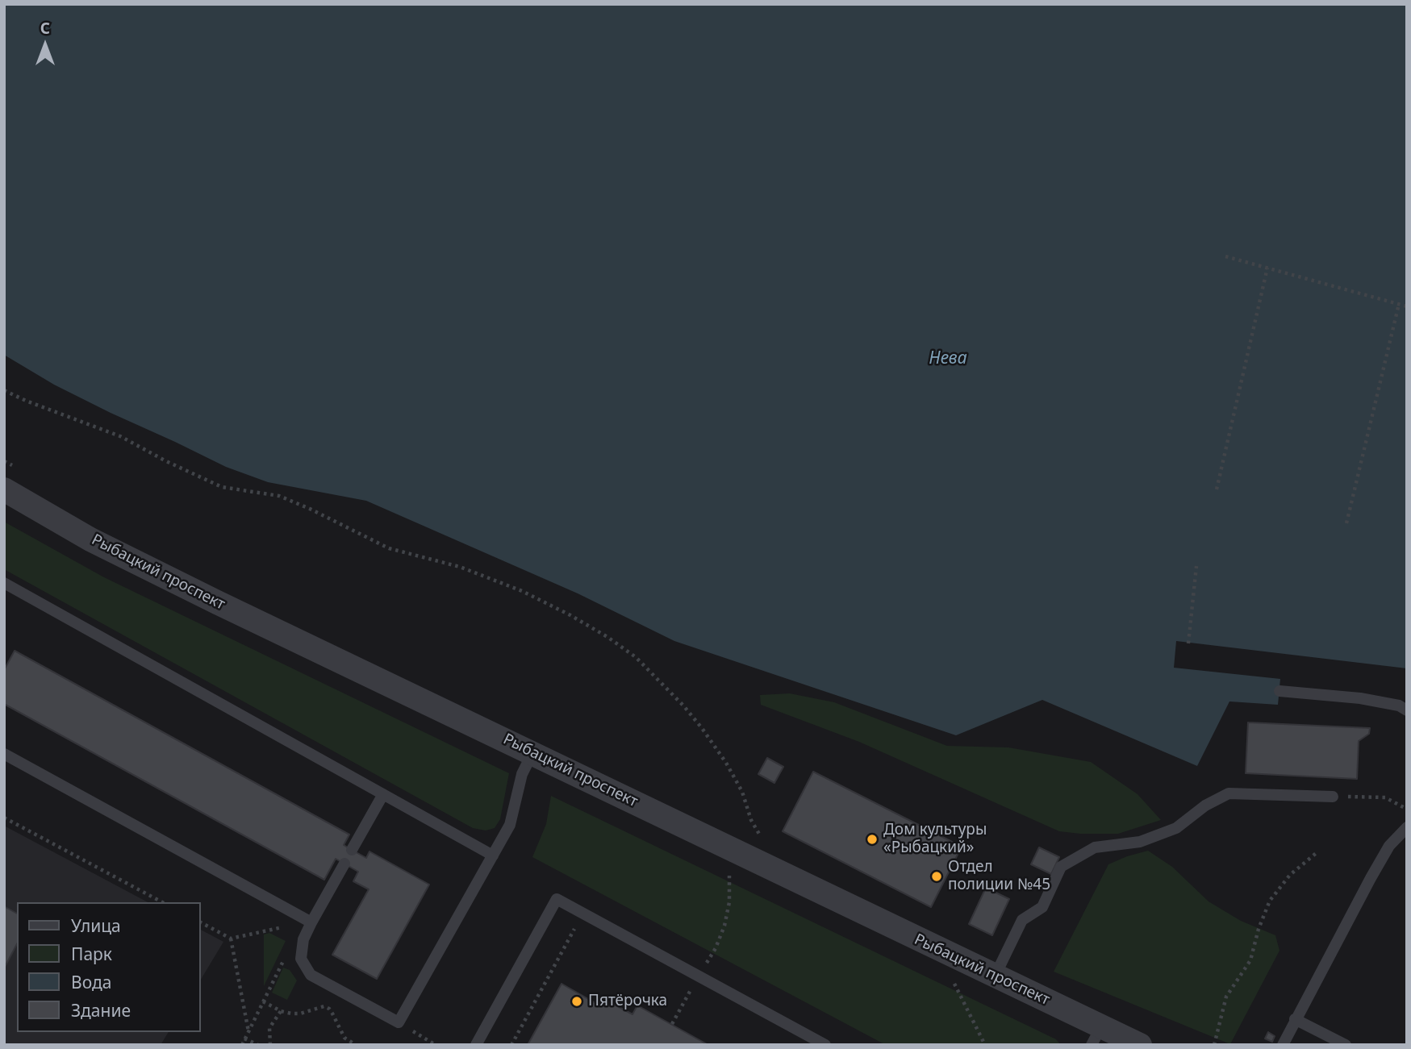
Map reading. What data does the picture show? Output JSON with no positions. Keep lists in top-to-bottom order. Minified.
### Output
{"streets":{"street":["Рыбацкий проспект"]},"water":["Нева"],"places":["Дом культуры «Рыбацкий»","Отдел полиции №45","Пятёрочка"],"legend":["Улица","Парк","Вода","Здание"],"north":"top"}
